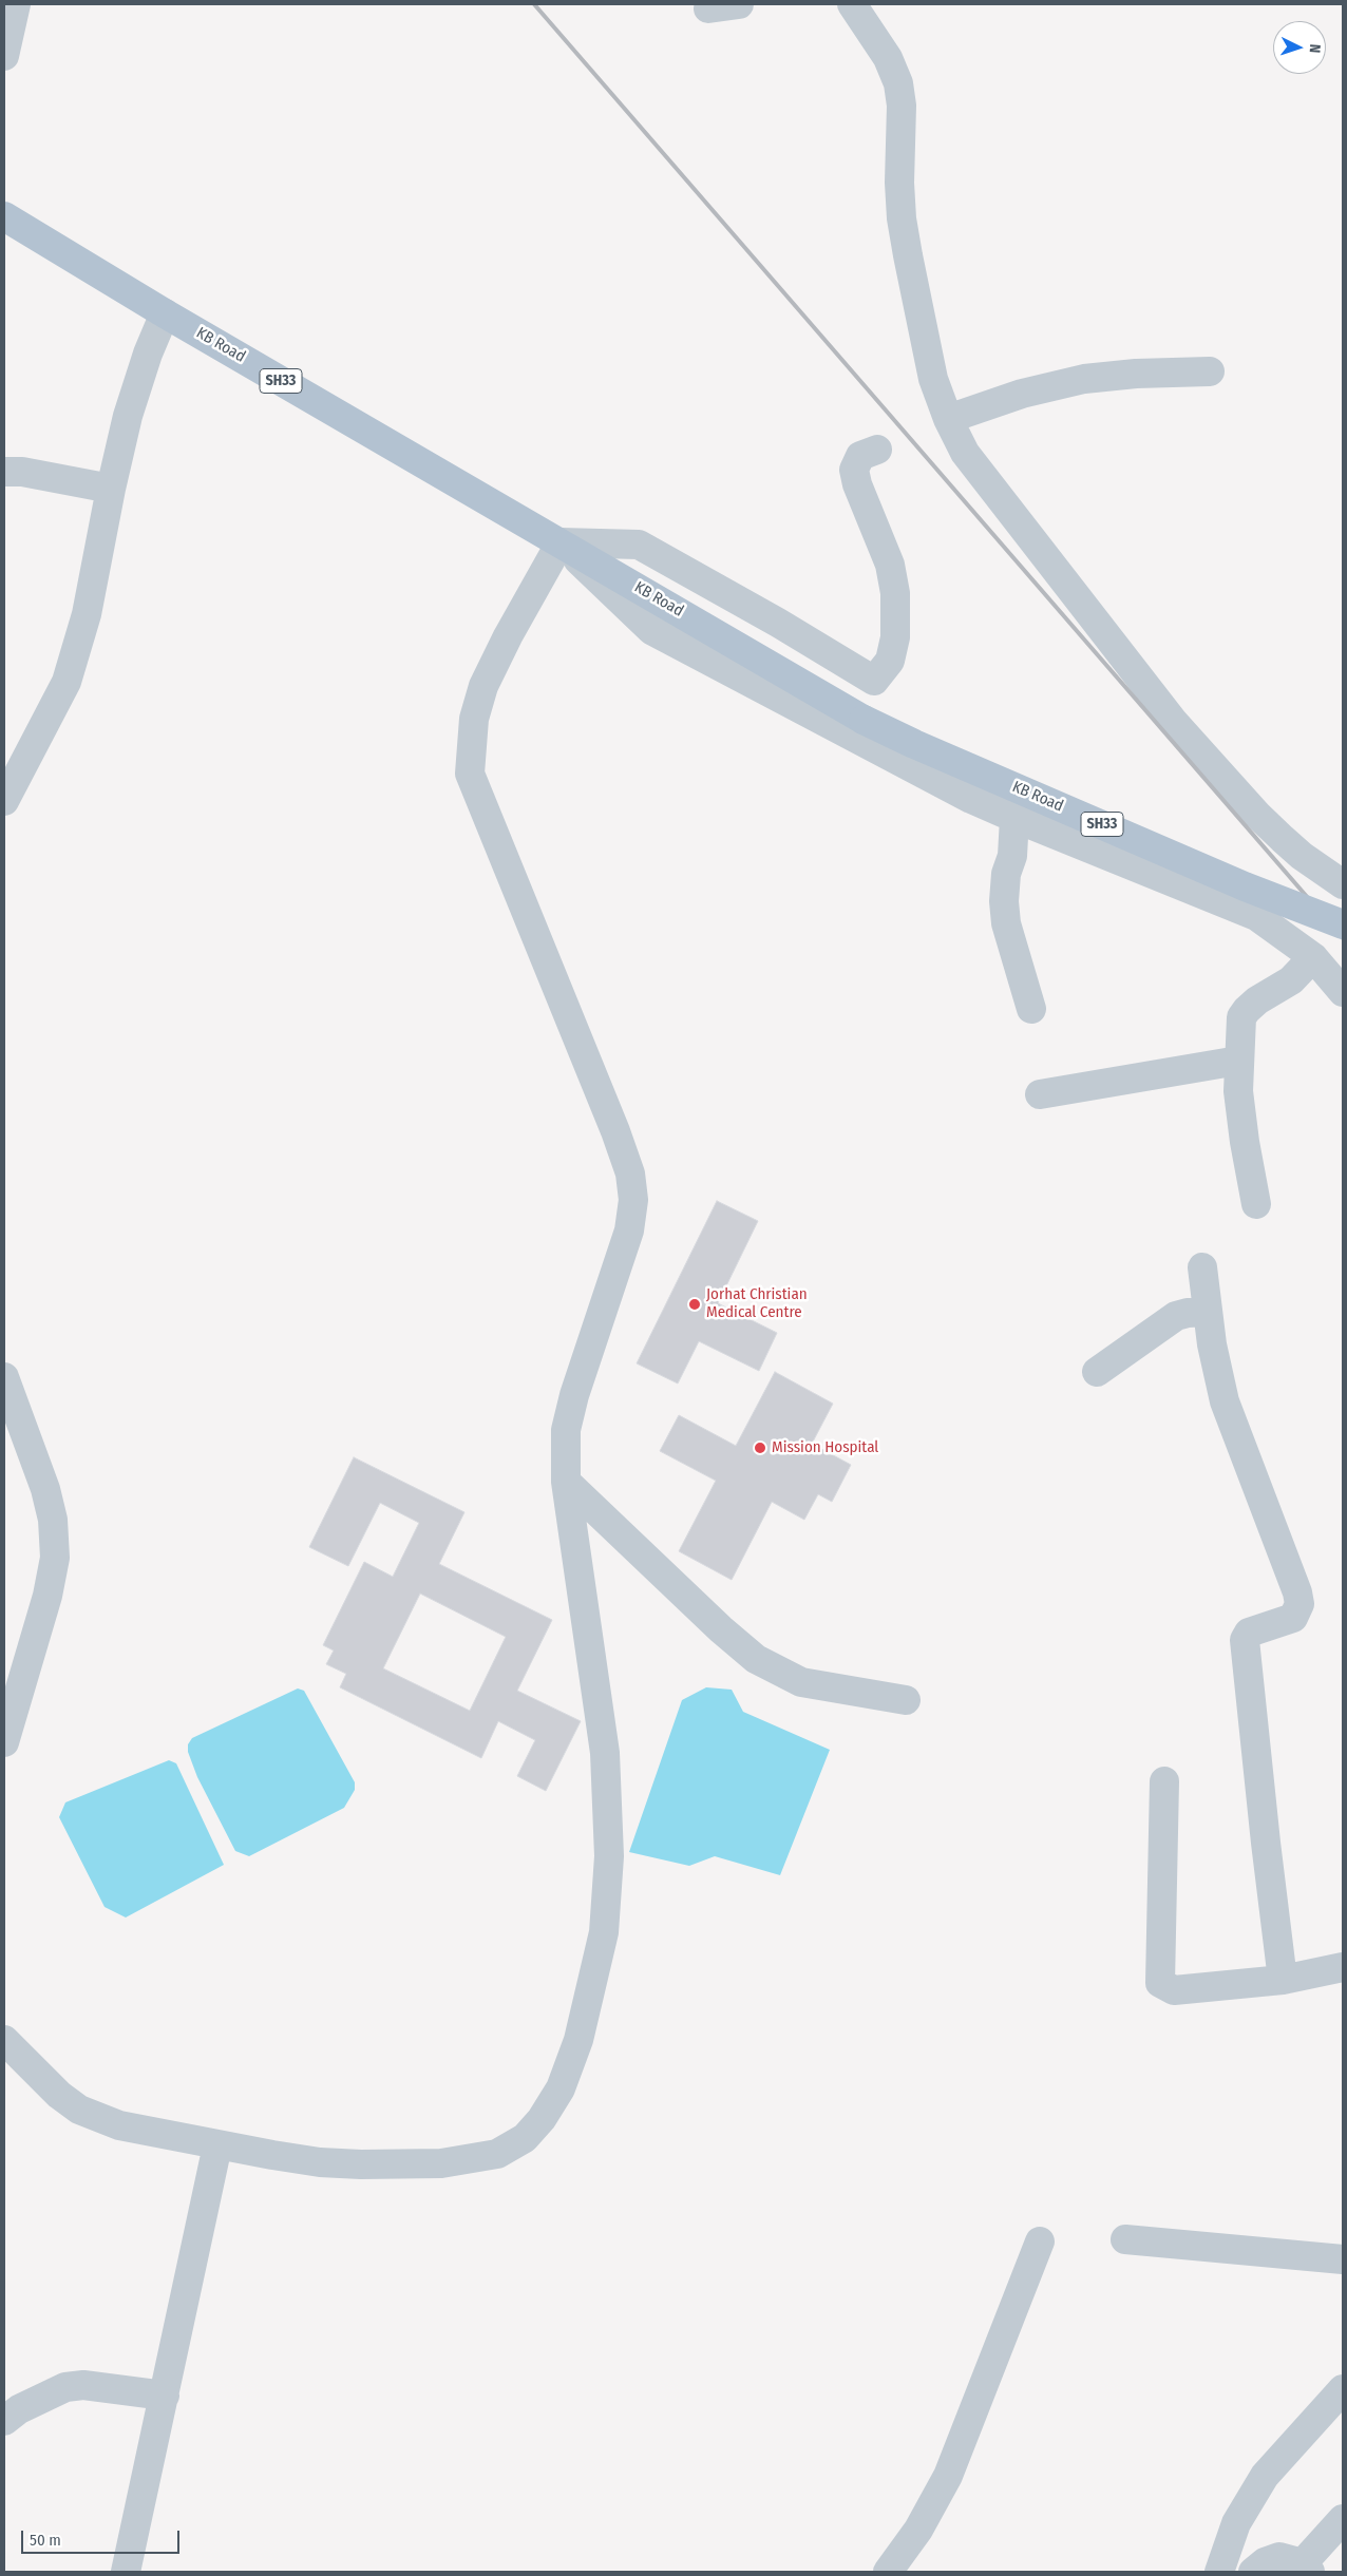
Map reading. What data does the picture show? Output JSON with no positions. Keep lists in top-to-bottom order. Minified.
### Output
{"streets":{"main road":["KB Road","SH33"]},"places":["Jorhat Christian Medical Centre","Mission Hospital"],"scale_bar":"50 m","north":"right"}
